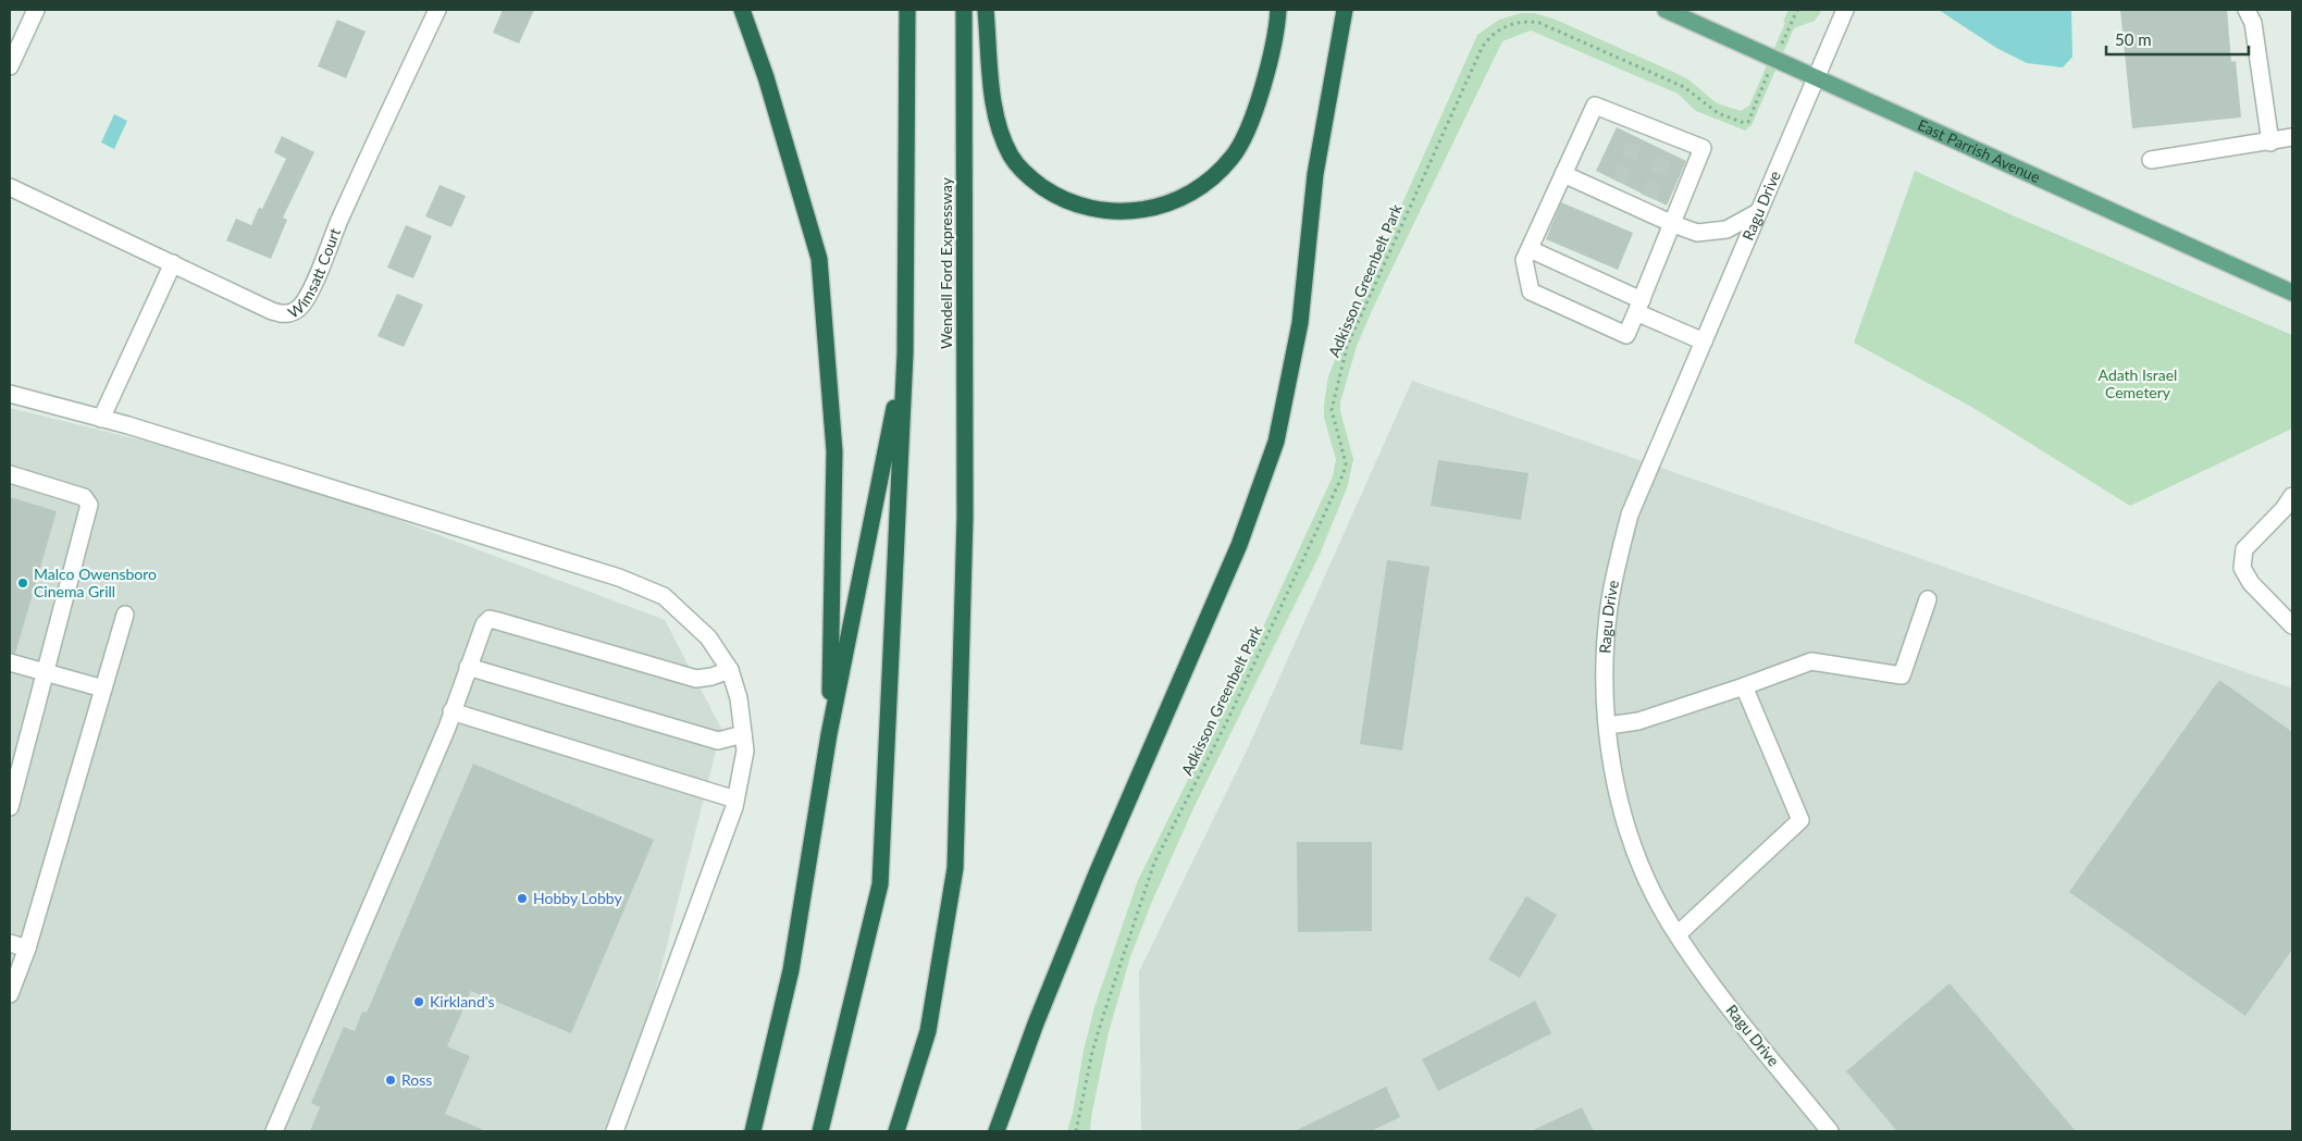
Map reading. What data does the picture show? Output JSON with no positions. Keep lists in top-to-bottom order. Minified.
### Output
{"streets":{"highway":["Wendell Ford Expressway"],"main road":["East Parrish Avenue"],"street":["Ragu Drive","Wimsatt Court"],"path":["Adkisson Greenbelt Park"]},"crossings":[["East Parrish Avenue","Ragu Drive"],["East Parrish Avenue","Adkisson Greenbelt Park"]],"parks":["Adath Israel Cemetery"],"places":["Malco Owensboro Cinema Grill","Hobby Lobby","Kirkland's","Ross"],"scale_bar":"50 m"}
